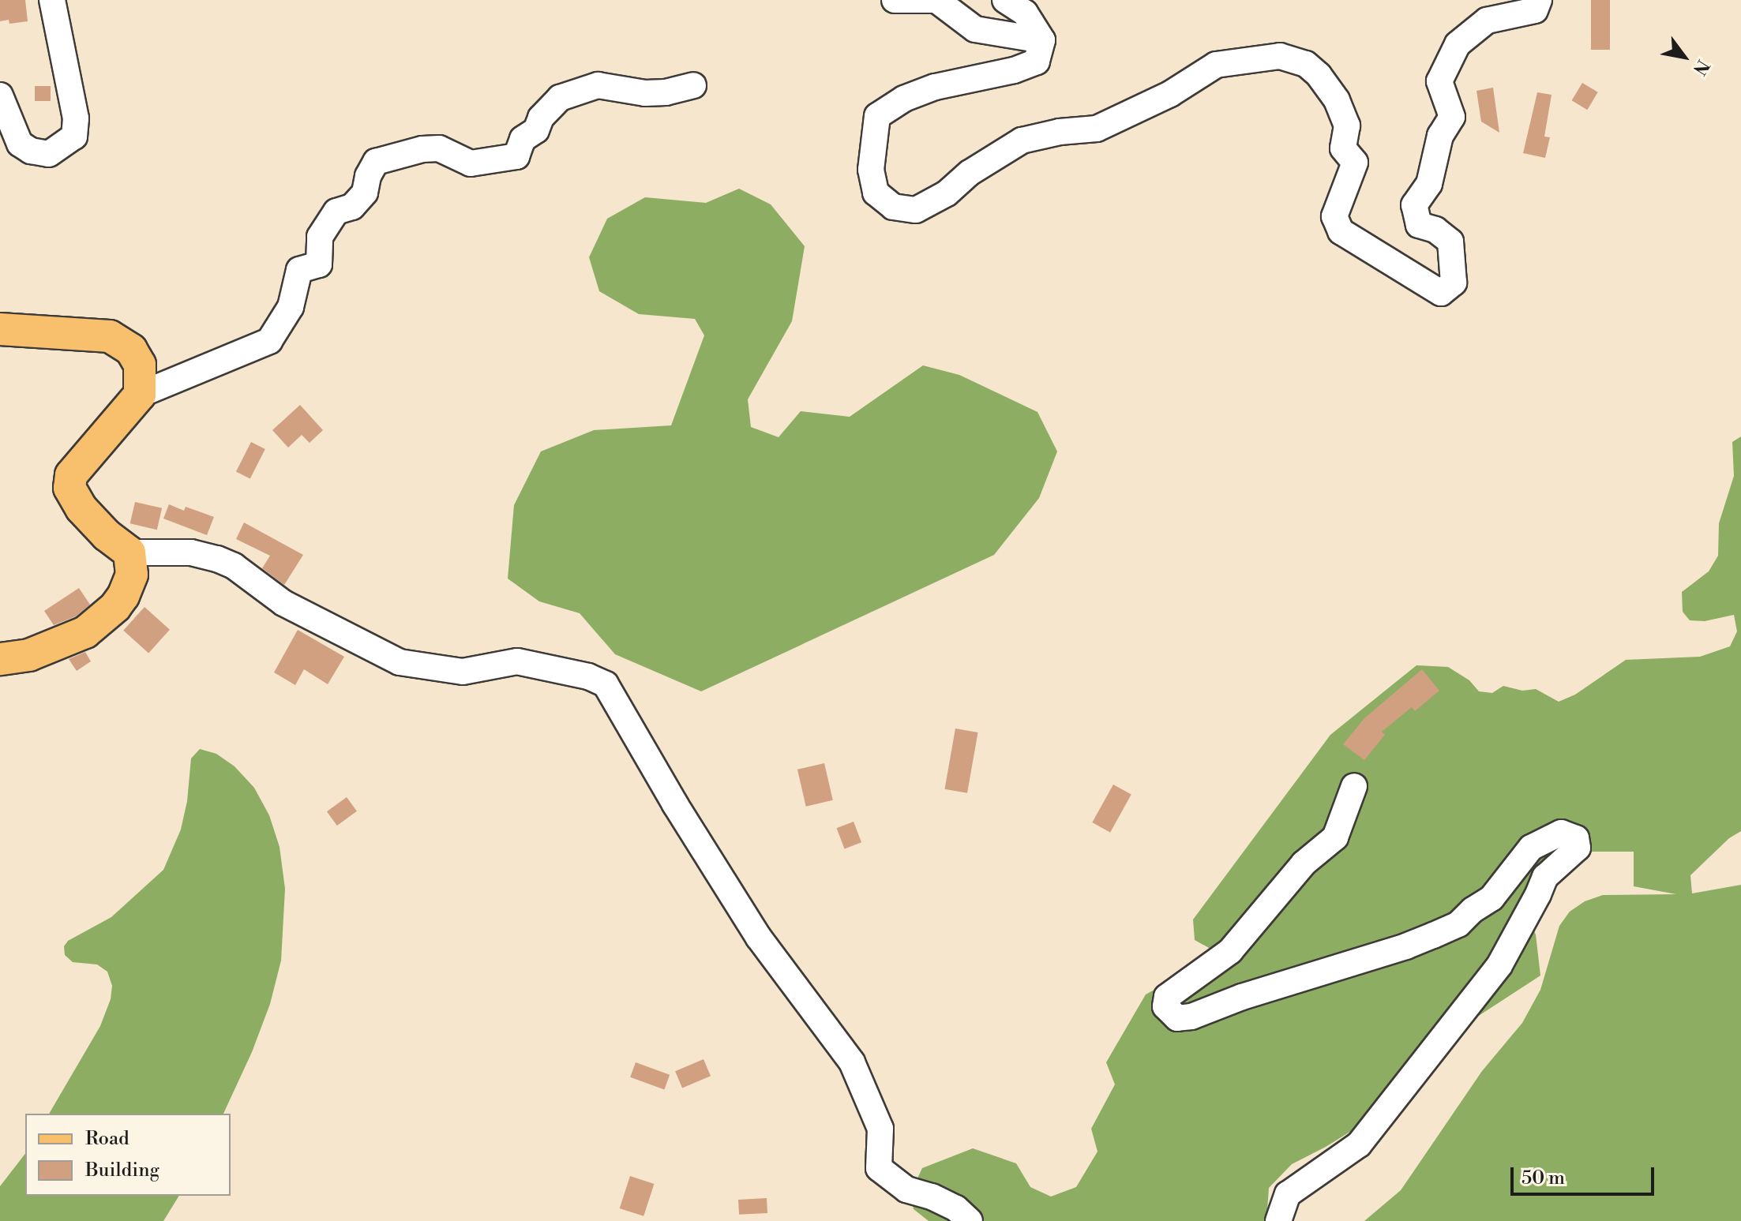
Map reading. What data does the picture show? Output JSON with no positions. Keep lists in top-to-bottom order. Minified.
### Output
{"legend":["Road","Building"],"scale_bar":"50 m","north":"bottom right"}
